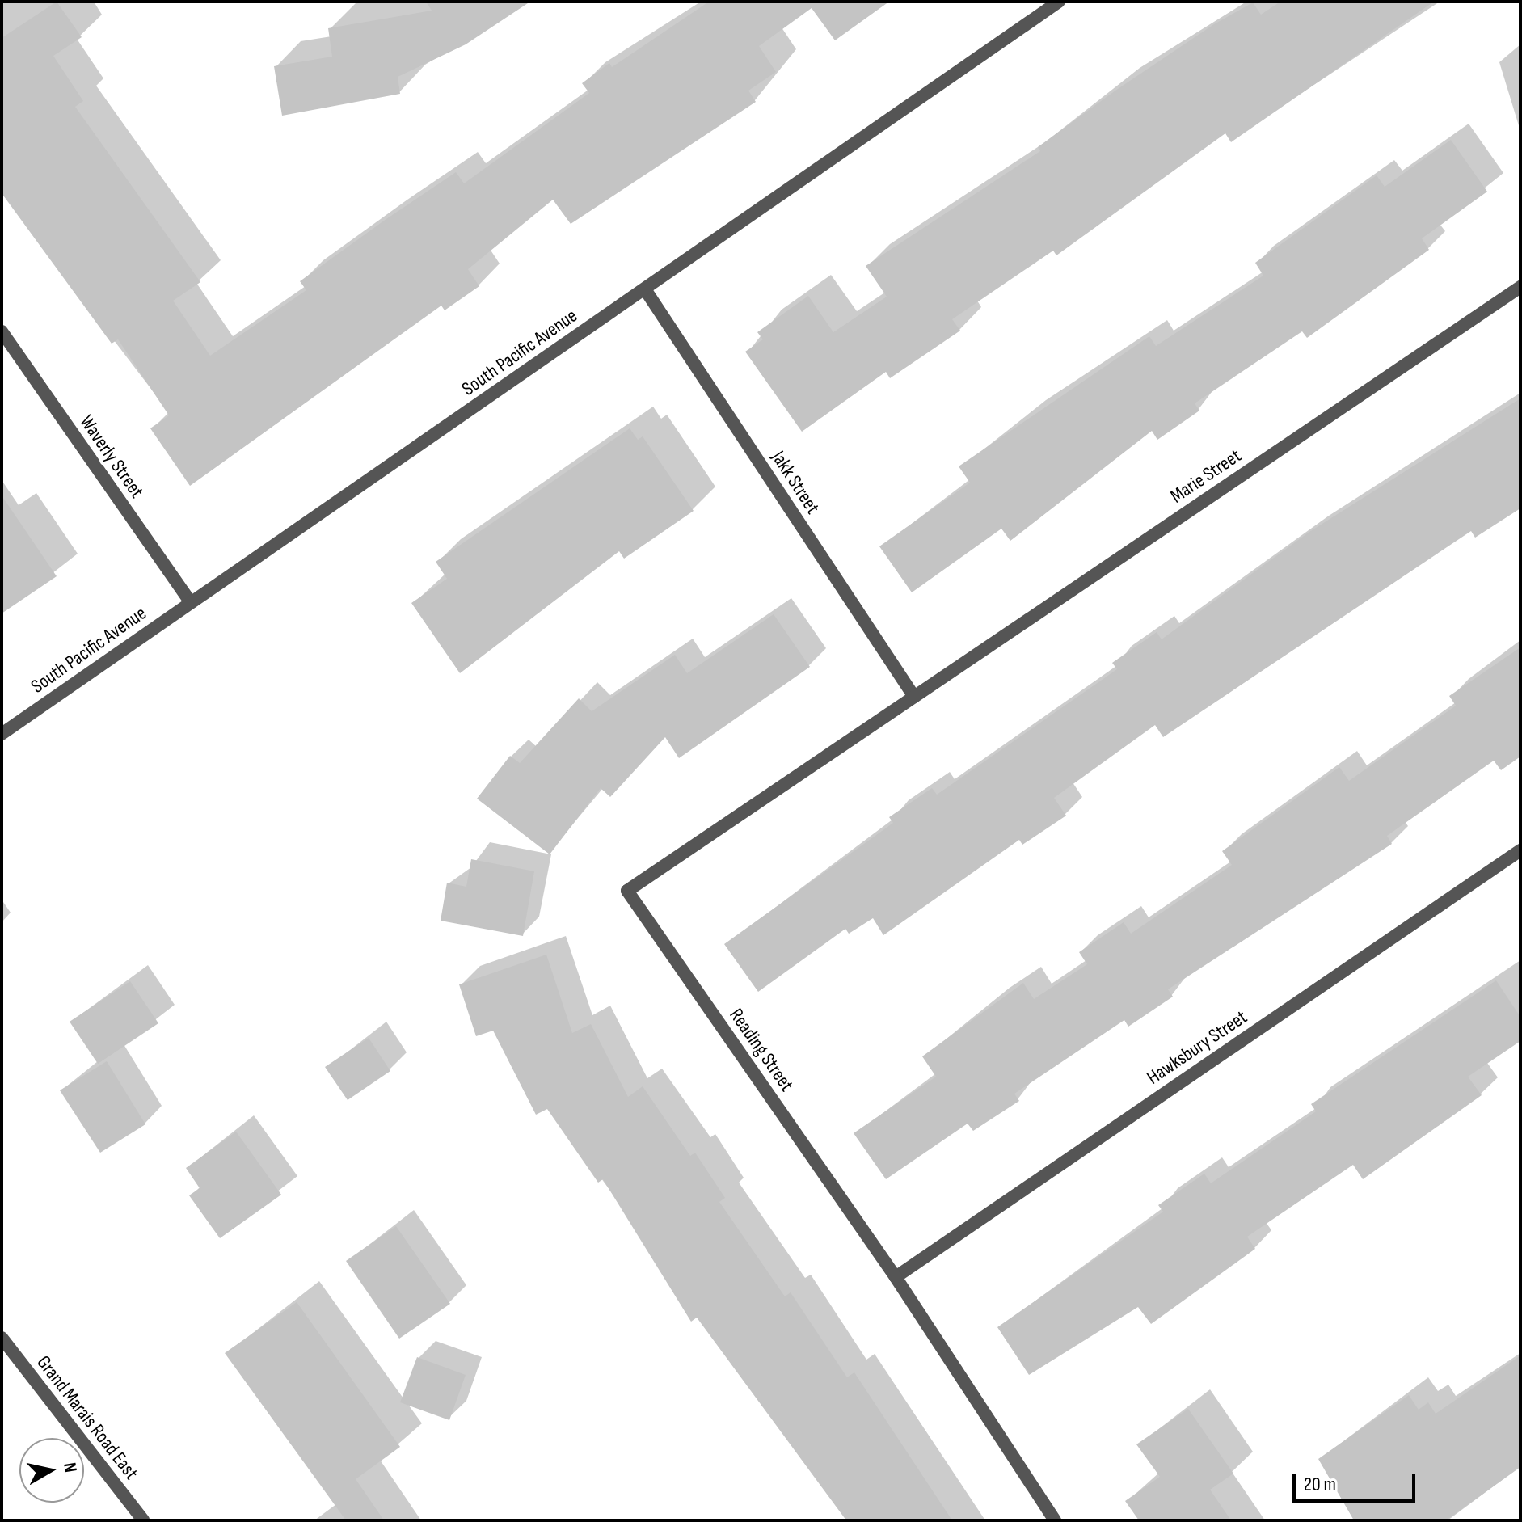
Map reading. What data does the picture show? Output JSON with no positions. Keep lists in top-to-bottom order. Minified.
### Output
{"streets":{"street":["South Pacific Avenue","Waverly Street","Marie Street","Jakk Street","Hawksbury Street","Reading Street","Grand Marais Road East"]},"crossings":[["South Pacific Avenue","Waverly Street"],["South Pacific Avenue","Jakk Street"],["Marie Street","Jakk Street"],["Marie Street","Reading Street"],["Jakk Street","Reading Street"],["Hawksbury Street","Reading Street"]],"scale_bar":"20 m","north":"right"}
